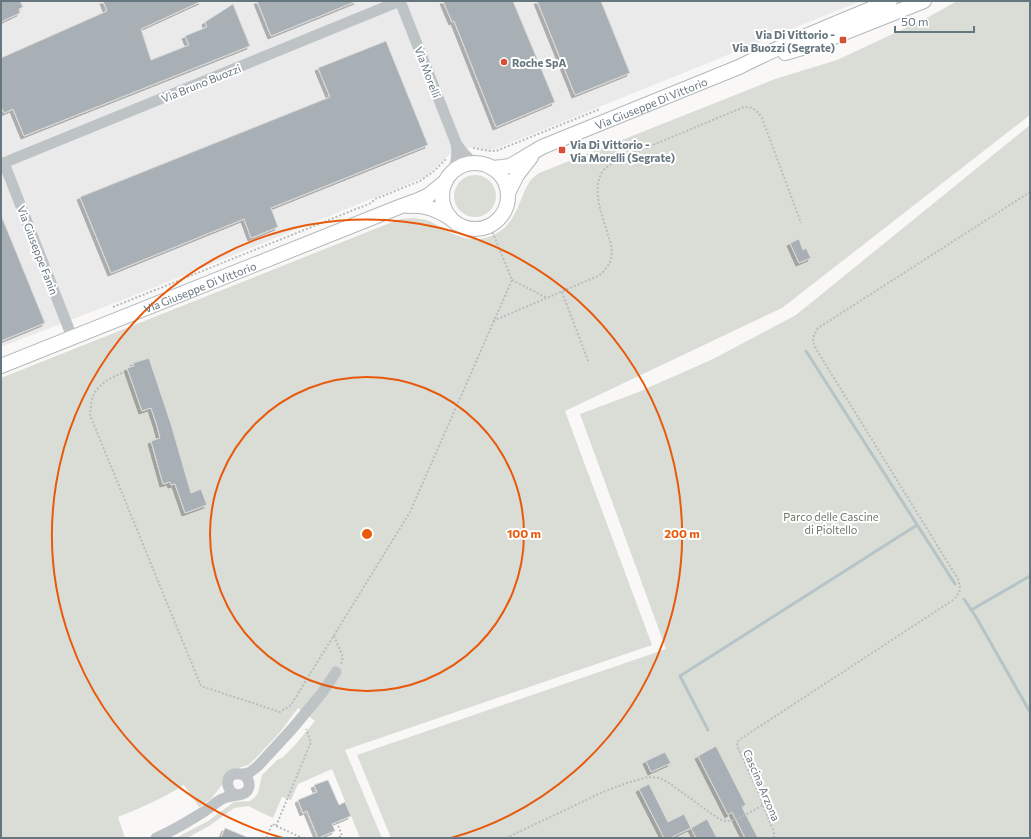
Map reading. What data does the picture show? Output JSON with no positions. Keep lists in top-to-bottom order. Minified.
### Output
{"streets":{"main road":["Via Giuseppe Di Vittorio"],"street":["Via Morelli","Via Bruno Buozzi","Via Giuseppe Fanin"],"path":["Cascina Arzona"]},"crossings":[["Via Morelli","Via Bruno Buozzi"],["Via Morelli","Via Giuseppe Di Vittorio"],["Via Bruno Buozzi","Via Giuseppe Fanin"],["Via Giuseppe Di Vittorio","Via Giuseppe Fanin"]],"parks":["Parco delle Cascine di Pioltello"],"places":{"transit":["Via Di Vittorio - Via Buozzi (Segrate)","Via Di Vittorio - Via Morelli (Segrate)"],"other":["Roche SpA"]},"scale_bar":"50 m","rings":["100 m","200 m"]}
